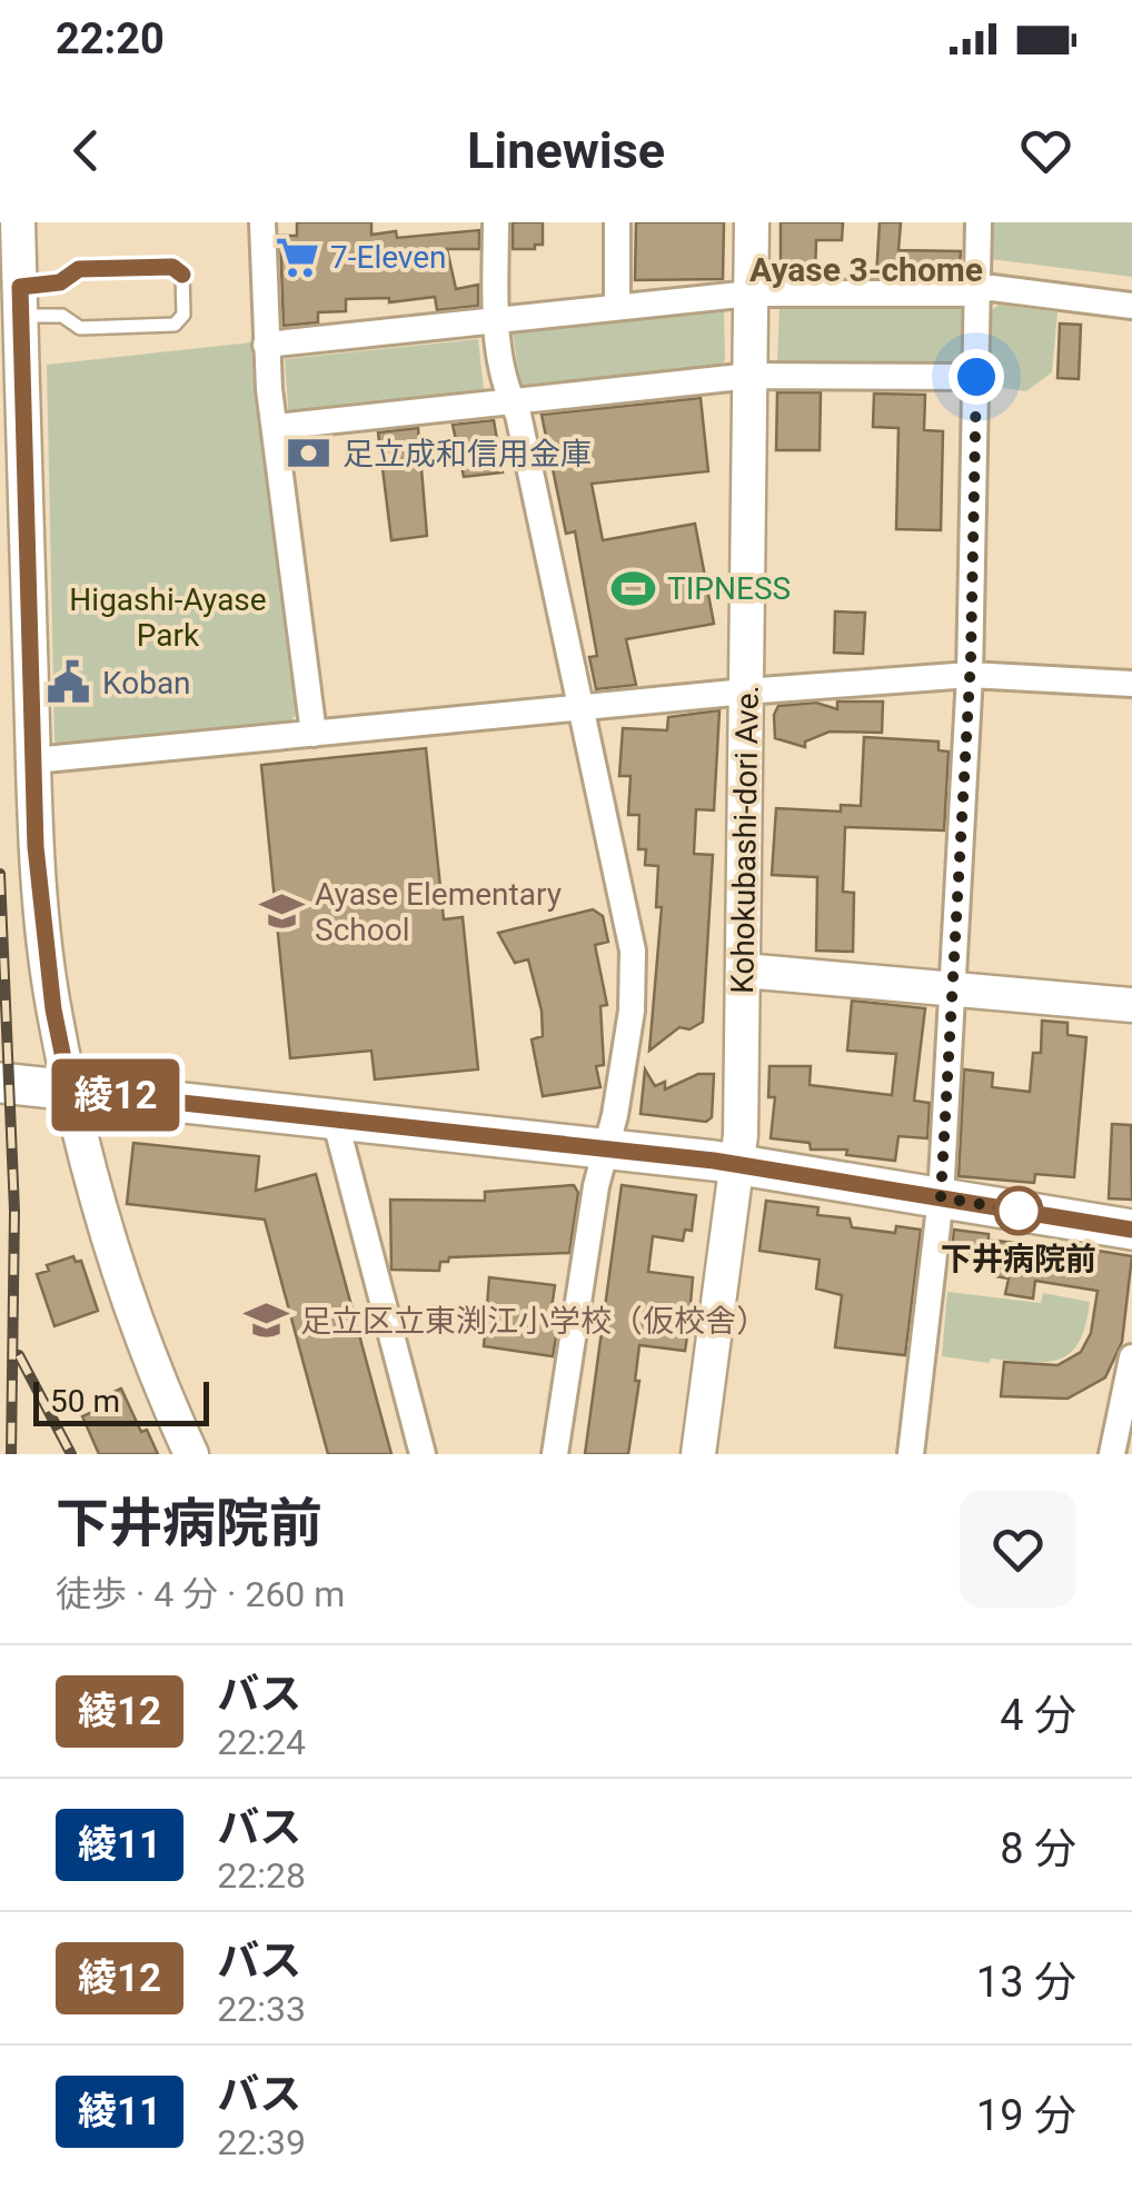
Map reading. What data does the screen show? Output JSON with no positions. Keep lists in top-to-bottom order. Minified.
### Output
{"streets":{"street":["Kohokubashi-dori Ave."]},"districts":["Ayase 3-chome"],"parks":["Higashi-Ayase Park"],"places":{"supermarket":["7-Eleven"],"bank":["足立成和信用金庫"],"sports":["TIPNESS"],"public building":["Koban"],"school or university":["Ayase Elementary School","足立区立東渕江小学校（仮校舎）"],"other":["下井病院前"]},"lines":["bus line 綾12"],"scale_bar":"50 m","page":{"status":"22:20","header":"Linewise","on_map":"綾12","scale":"50 m","heading":["下井病院前","徒歩 · 4 分 · 260 m"],"list":[{"mark":"綾12","name":"バス","note":"22:24","value":"4 分"},{"mark":"綾11","name":"バス","note":"22:28","value":"8 分"},{"mark":"綾12","name":"バス","note":"22:33","value":"13 分"},{"mark":"綾11","name":"バス","note":"22:39","value":"19 分"}]}}
